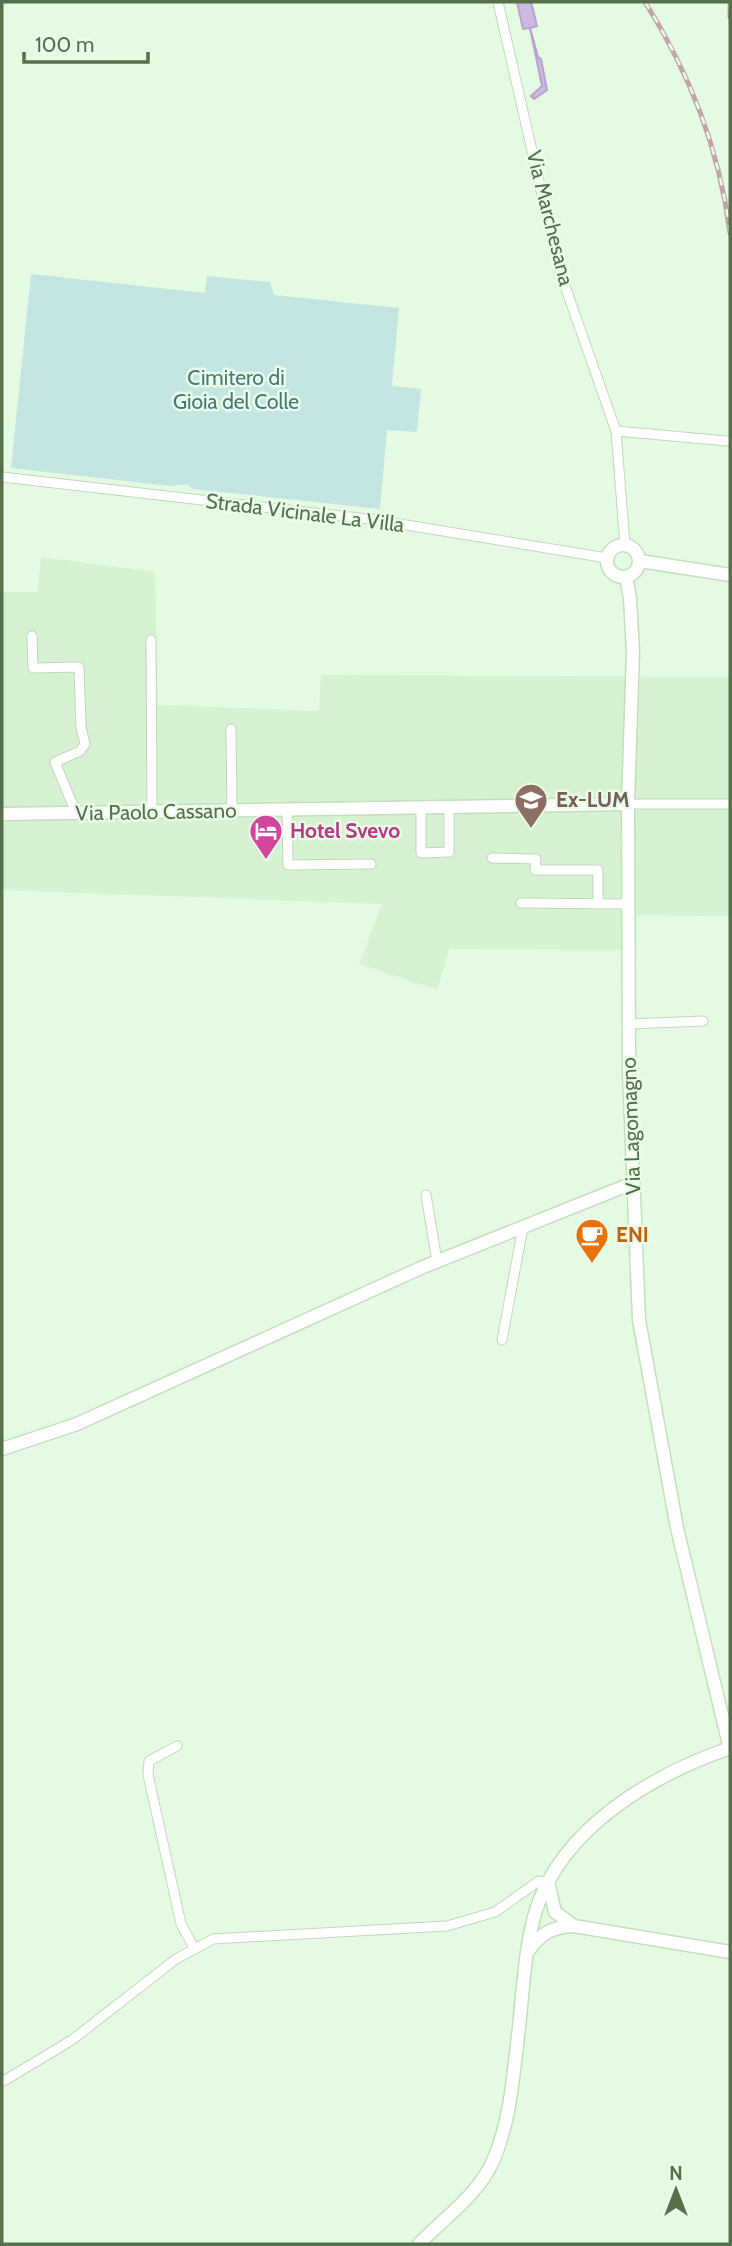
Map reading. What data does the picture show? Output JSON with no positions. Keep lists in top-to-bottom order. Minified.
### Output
{"streets":{"main road":["Via Paolo Cassano","Via Lagomagno"],"street":["Via Marchesana","Strada Vicinale La Villa"]},"crossings":[["Strada Vicinale La Villa","Via Lagomagno"],["Via Paolo Cassano","Via Lagomagno"]],"parks":["Cimitero di Gioia del Colle"],"places":{"school or university":["Ex-LUM"],"hotel":["Hotel Svevo"],"cafe":["ENI"]},"scale_bar":"100 m","north":"top"}
